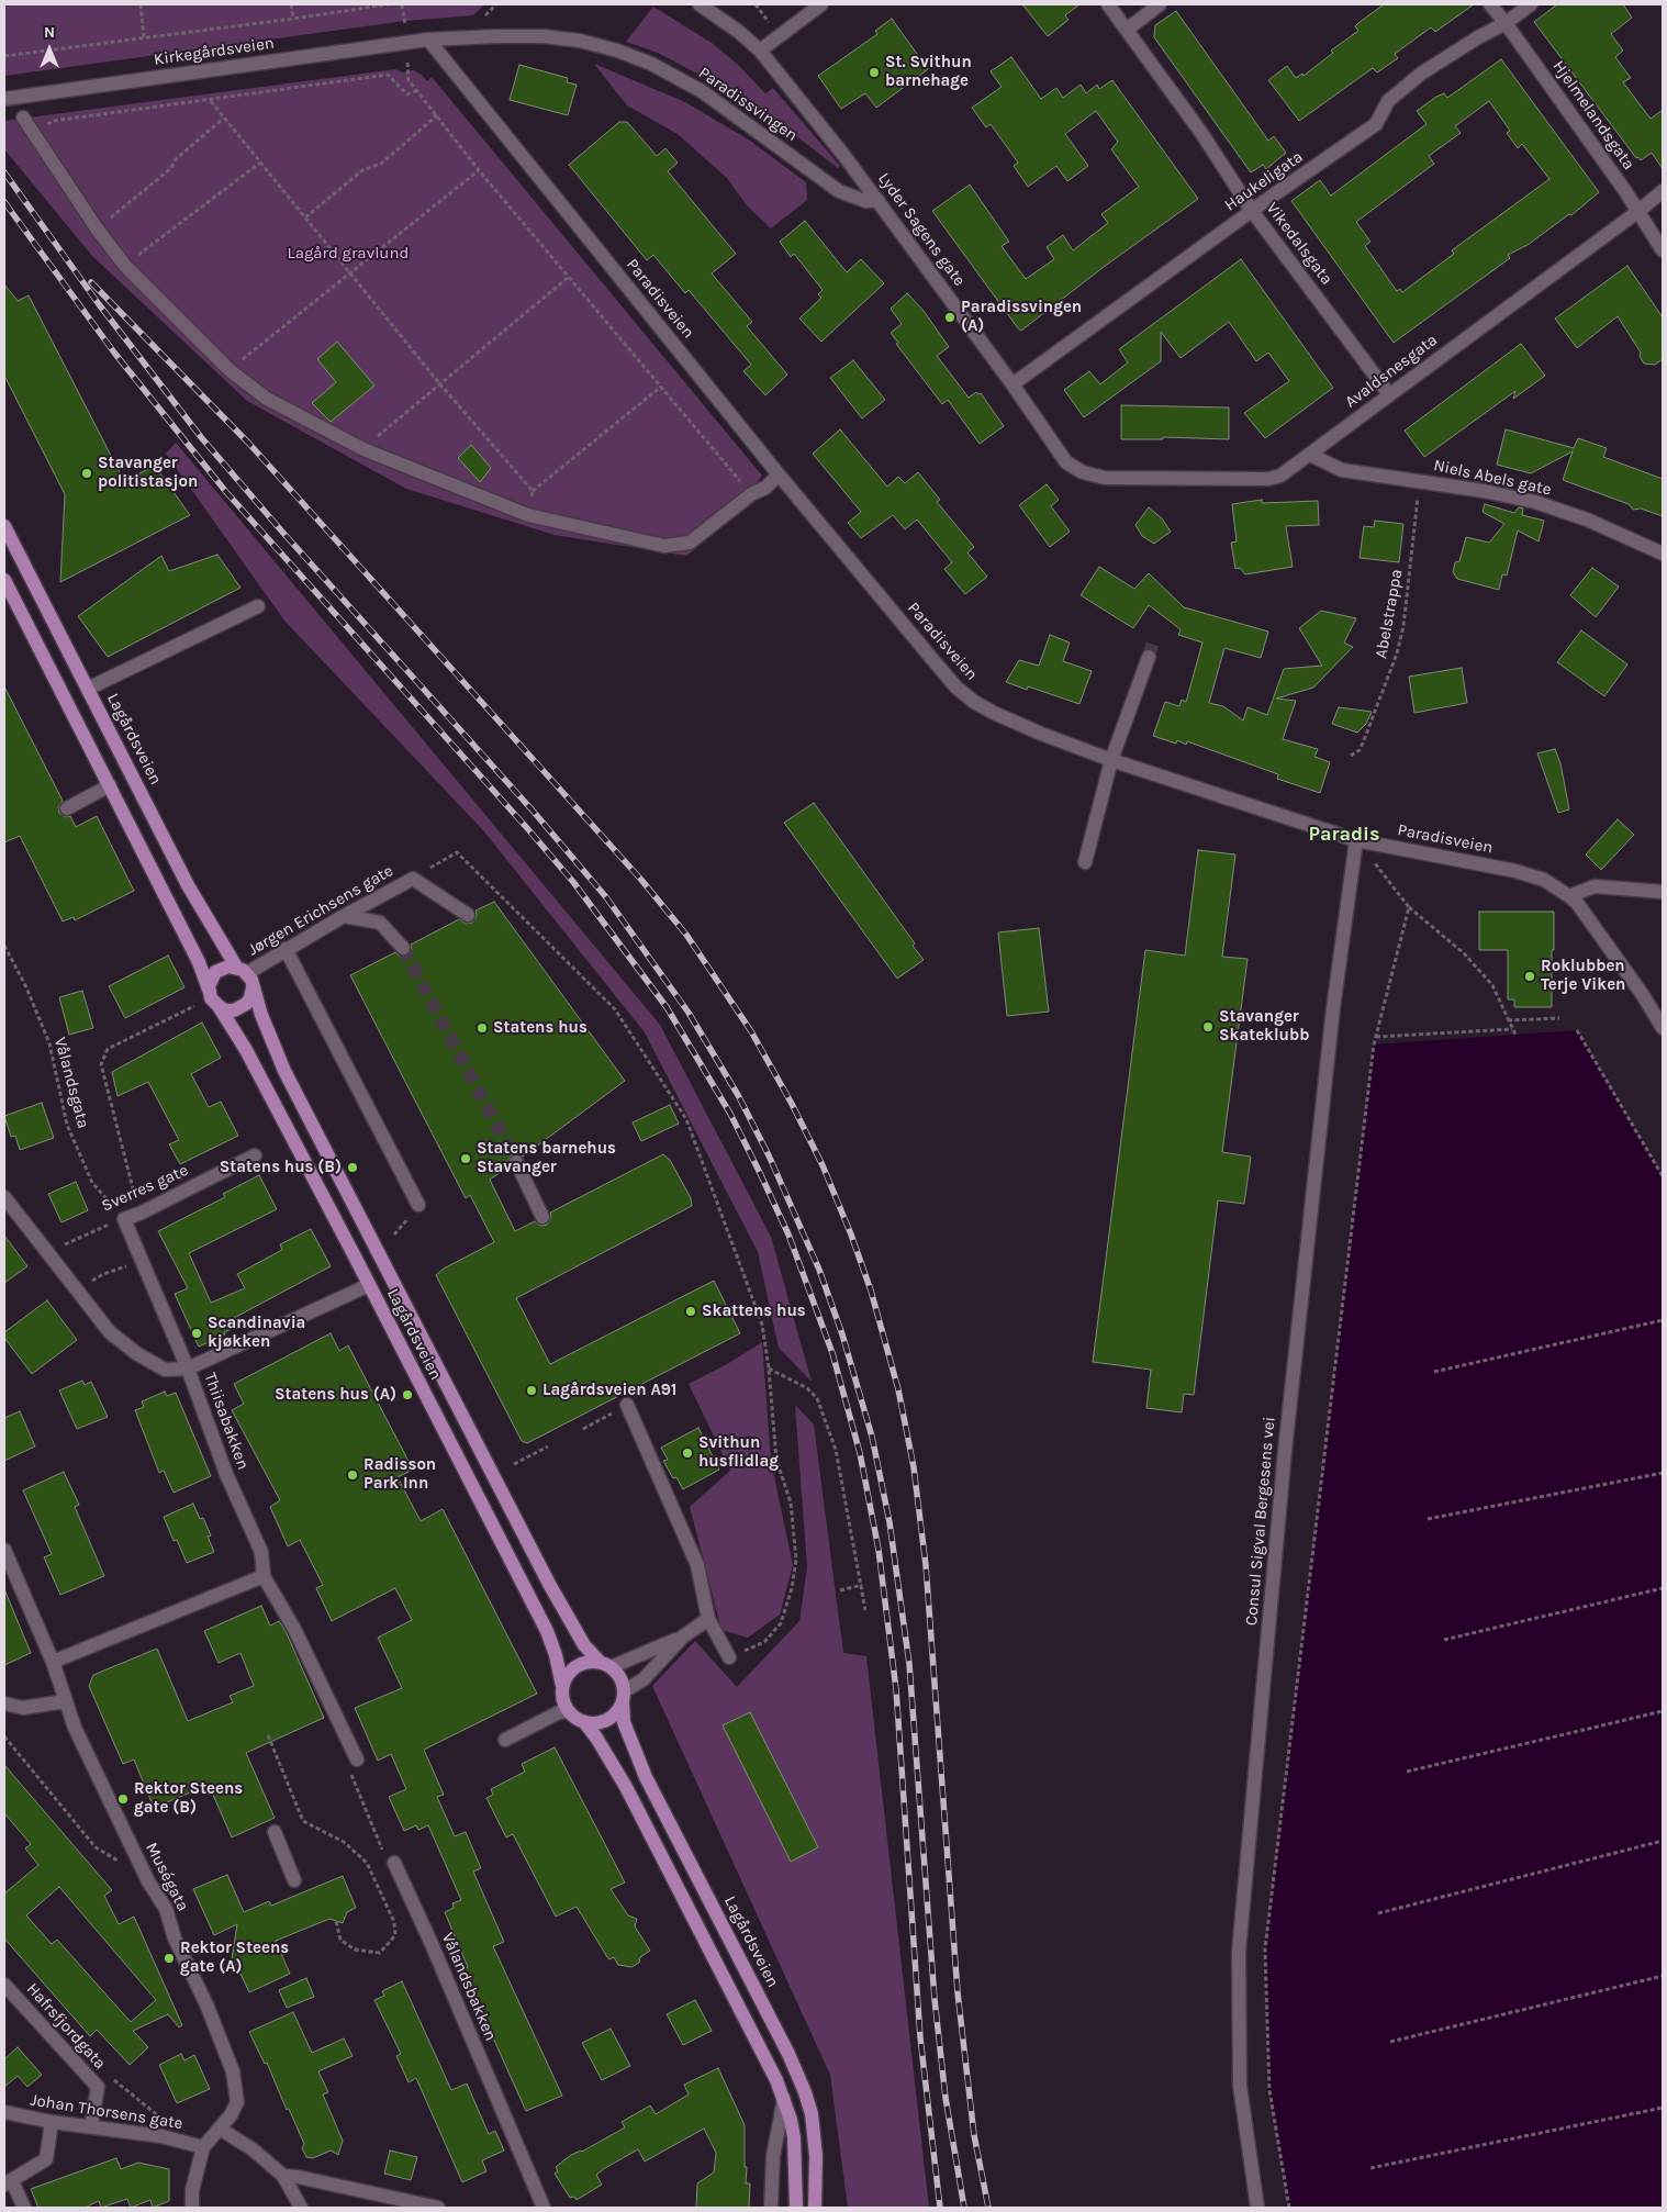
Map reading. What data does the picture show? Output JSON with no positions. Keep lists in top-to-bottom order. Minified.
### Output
{"streets":{"main road":["Lagårdsveien"],"street":["Kirkegårdsveien","Paradissvingen","Hjelmelandsgata","Haukeligata","Lyder Sagens gate","Vikedalsgata","Paradisveien","Avaldsnesgata","Niels Abels gate","Jørgen Erichsens gate","Sverres gate","Thiisabakken","Consul Sigval Bergesens vei","Muségata","Vålandsbakken","Hafrsfjordgata","Johan Thorsens gate"],"path":["Abelstrappa","Vålandsgata"]},"crossings":[["Kirkegårdsveien","Paradissvingen"],["Kirkegårdsveien","Paradisveien"],["Paradissvingen","Lyder Sagens gate"],["Paradissvingen","Paradisveien"],["Hjelmelandsgata","Haukeligata"],["Hjelmelandsgata","Avaldsnesgata"],["Haukeligata","Lyder Sagens gate"],["Haukeligata","Vikedalsgata"],["Lyder Sagens gate","Avaldsnesgata"],["Vikedalsgata","Avaldsnesgata"],["Paradisveien","Consul Sigval Bergesens vei"],["Avaldsnesgata","Niels Abels gate"],["Lagårdsveien","Jørgen Erichsens gate"],["Vålandsgata","Sverres gate"],["Vålandsgata","Thiisabakken"],["Sverres gate","Thiisabakken"],["Muségata","Johan Thorsens gate"],["Hafrsfjordgata","Johan Thorsens gate"]],"districts":["Paradis"],"parks":["Lagård gravlund"],"places":["St. Svithun barnehage","Paradissvingen (A)","Stavanger politistasjon","Roklubben Terje Viken","Stavanger Skateklubb","Statens hus","Statens barnehus Stavanger","Statens hus (B)","Skattens hus","Scandinavia kjøkken","Lagårdsveien A91","Statens hus (A)","Svithun husflidlag","Radisson Park Inn","Rektor Steens gate (B)","Rektor Steens gate (A)"],"north":"top"}
